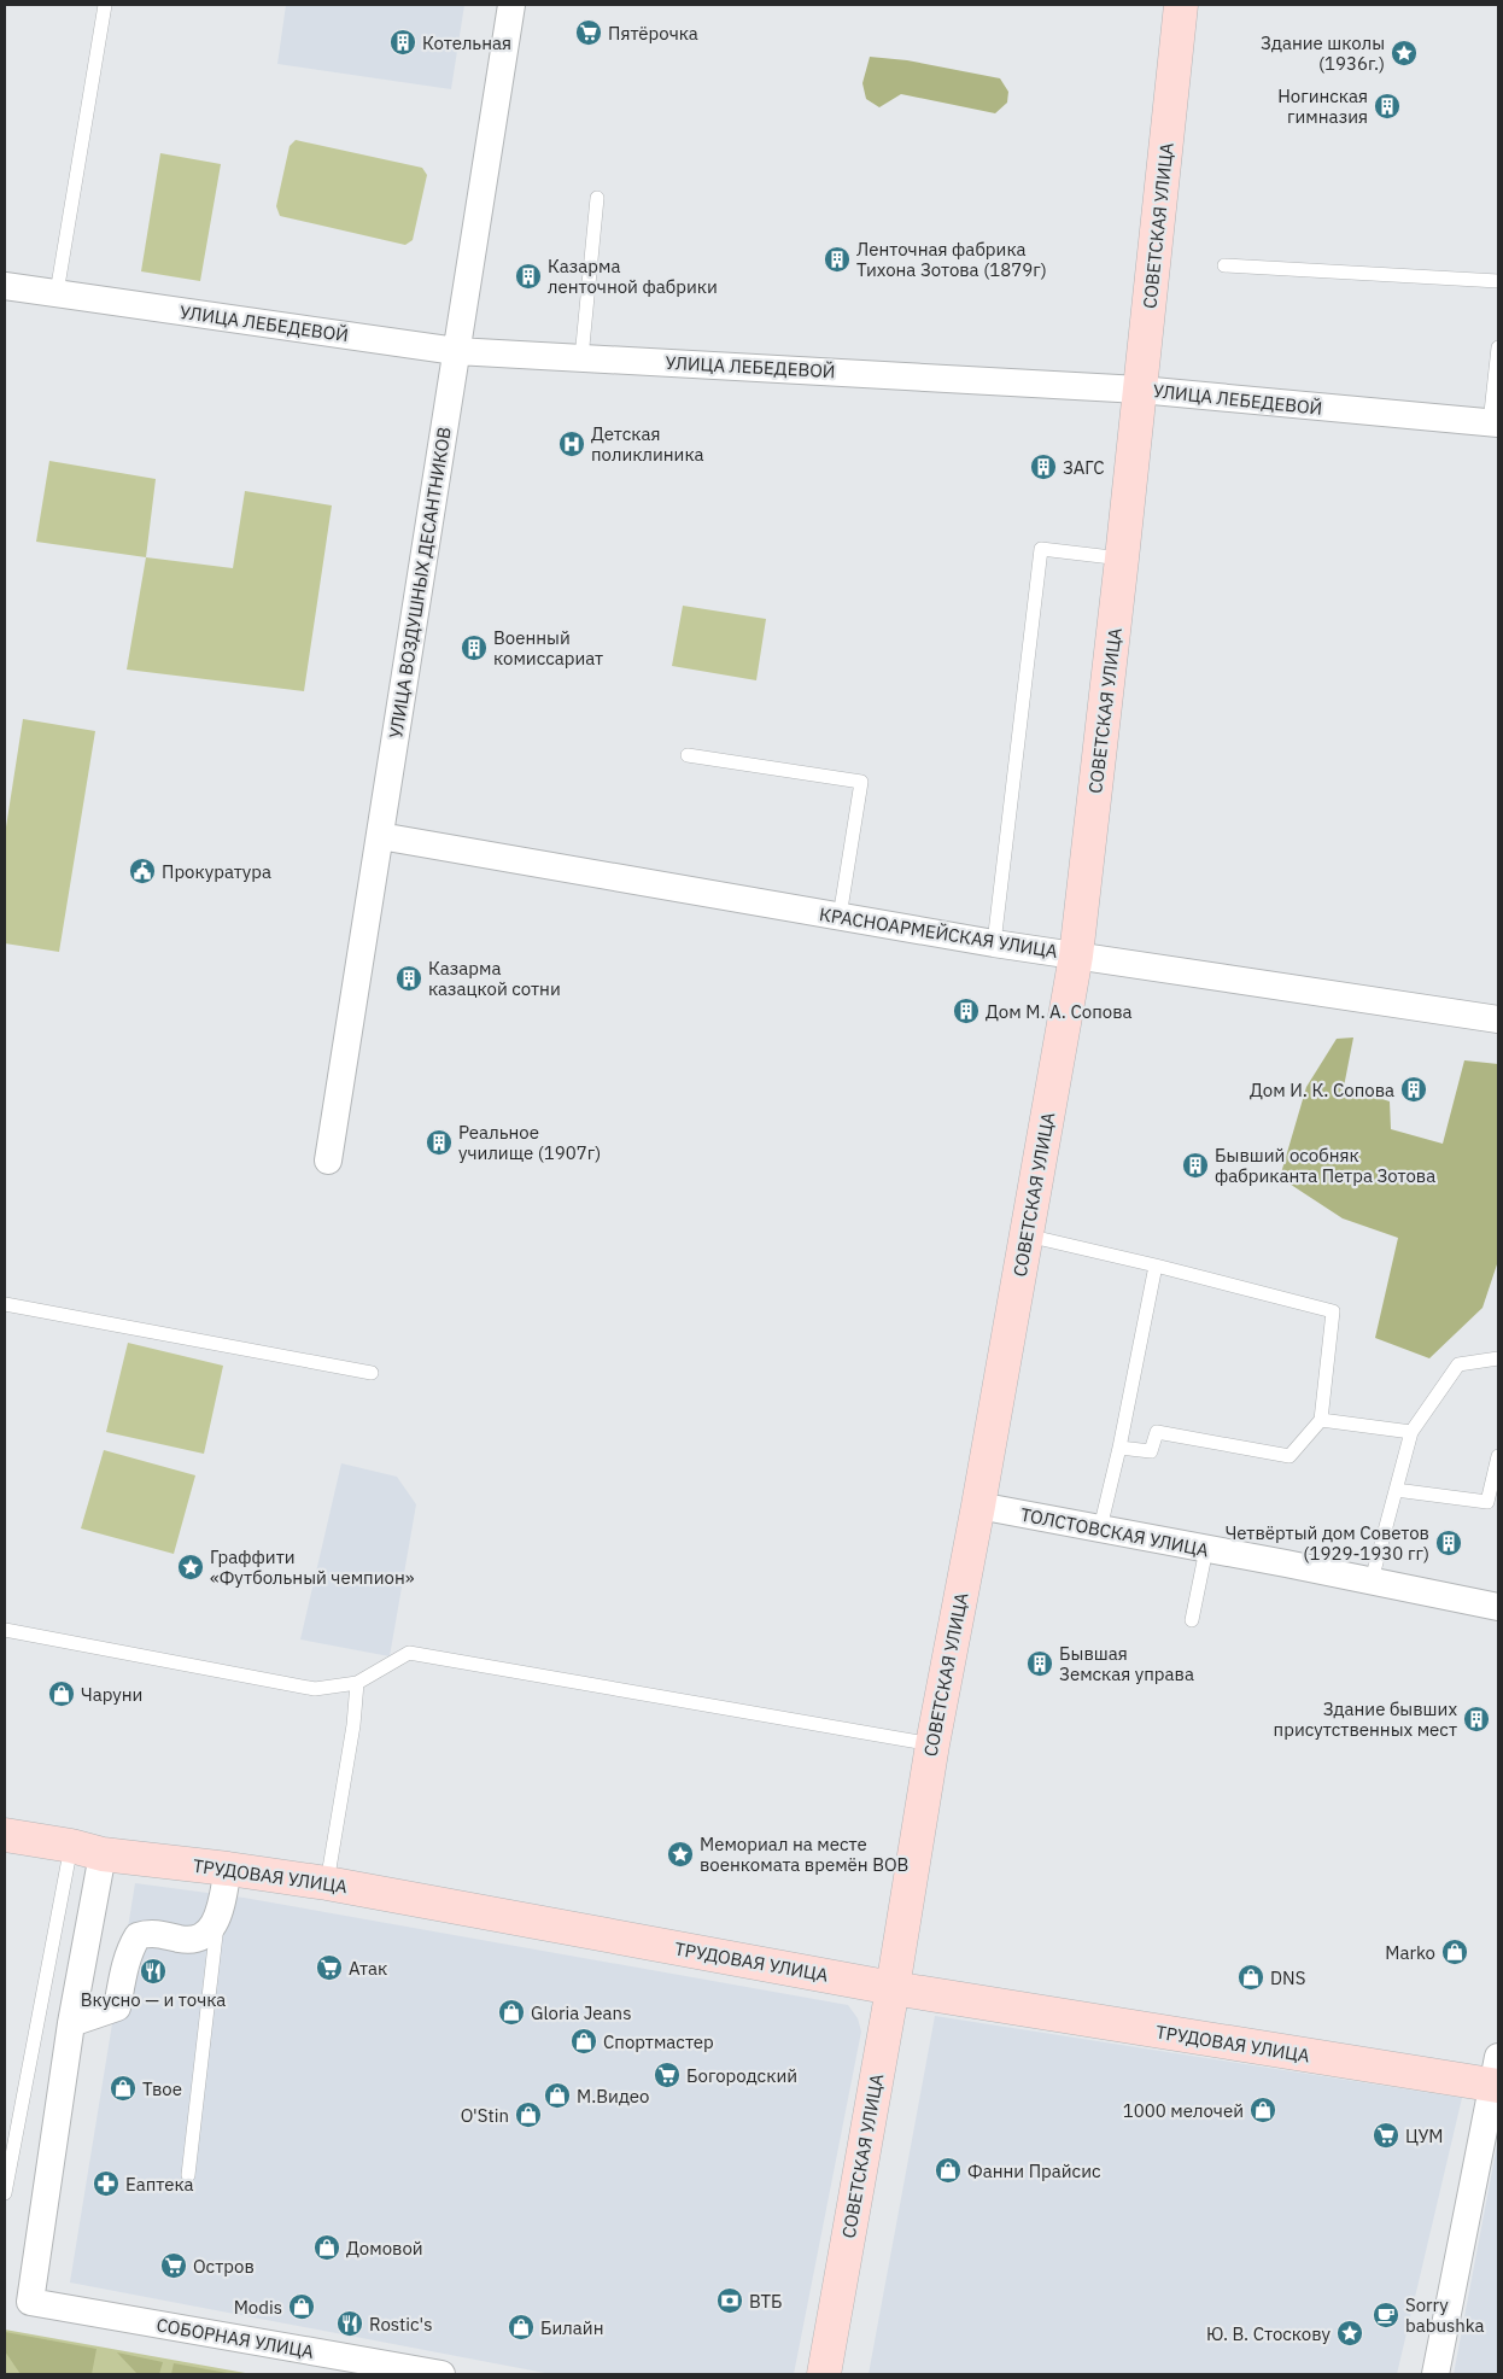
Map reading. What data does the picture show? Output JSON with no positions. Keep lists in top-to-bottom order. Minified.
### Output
{"streets":{"street":["СОВЕТСКАЯ УЛИЦА","УЛИЦА ЛЕБЕДЕВОЙ","УЛИЦА ВОЗДУШНЫХ ДЕСАНТНИКОВ","КРАСНОАРМЕЙСКАЯ УЛИЦА","ТОЛСТОВСКАЯ УЛИЦА","ТРУДОВАЯ УЛИЦА","СОБОРНАЯ УЛИЦА"]},"crossings":[["СОВЕТСКАЯ УЛИЦА","УЛИЦА ЛЕБЕДЕВОЙ"],["СОВЕТСКАЯ УЛИЦА","КРАСНОАРМЕЙСКАЯ УЛИЦА"],["СОВЕТСКАЯ УЛИЦА","ТОЛСТОВСКАЯ УЛИЦА"],["СОВЕТСКАЯ УЛИЦА","ТРУДОВАЯ УЛИЦА"],["УЛИЦА ЛЕБЕДЕВОЙ","УЛИЦА ВОЗДУШНЫХ ДЕСАНТНИКОВ"],["УЛИЦА ВОЗДУШНЫХ ДЕСАНТНИКОВ","КРАСНОАРМЕЙСКАЯ УЛИЦА"]],"places":{"supermarket":["Пятёрочка","Атак","Богородский","ЦУМ","Остров"],"building":["Котельная","Ногинская гимназия","Ленточная фабрика Тихона Зотова (1879г)","Казарма ленточной фабрики","ЗАГС","Военный комиссариат","Казарма казацкой сотни","Дом М. А. Сопова","Дом И. К. Сопова","Реальное училище (1907г)","Бывший особняк фабриканта Петра Зотова","Четвёртый дом Советов (1929-1930 гг)","Бывшая Земская управа","Здание бывших присутственных мест"],"place":["Здание школы (1936г.)","Граффити «Футбольный чемпион»","Мемориал на месте военкомата времён ВОВ","Ю. В. Стоскову"],"hospital":["Детская поликлиника"],"public building":["Прокуратура"],"shop":["Чаруни","Marko","DNS","Gloria Jeans","Спортмастер","Твое","М.Видео","1000 мелочей","O'Stin","Фанни Прайсис","Домовой","Modis","Билайн"],"restaurant":["Вкусно — и точка","Rostic's"],"pharmacy":["Еаптека"],"bank":["ВТБ"],"cafe":["Sorry babushka"]}}
